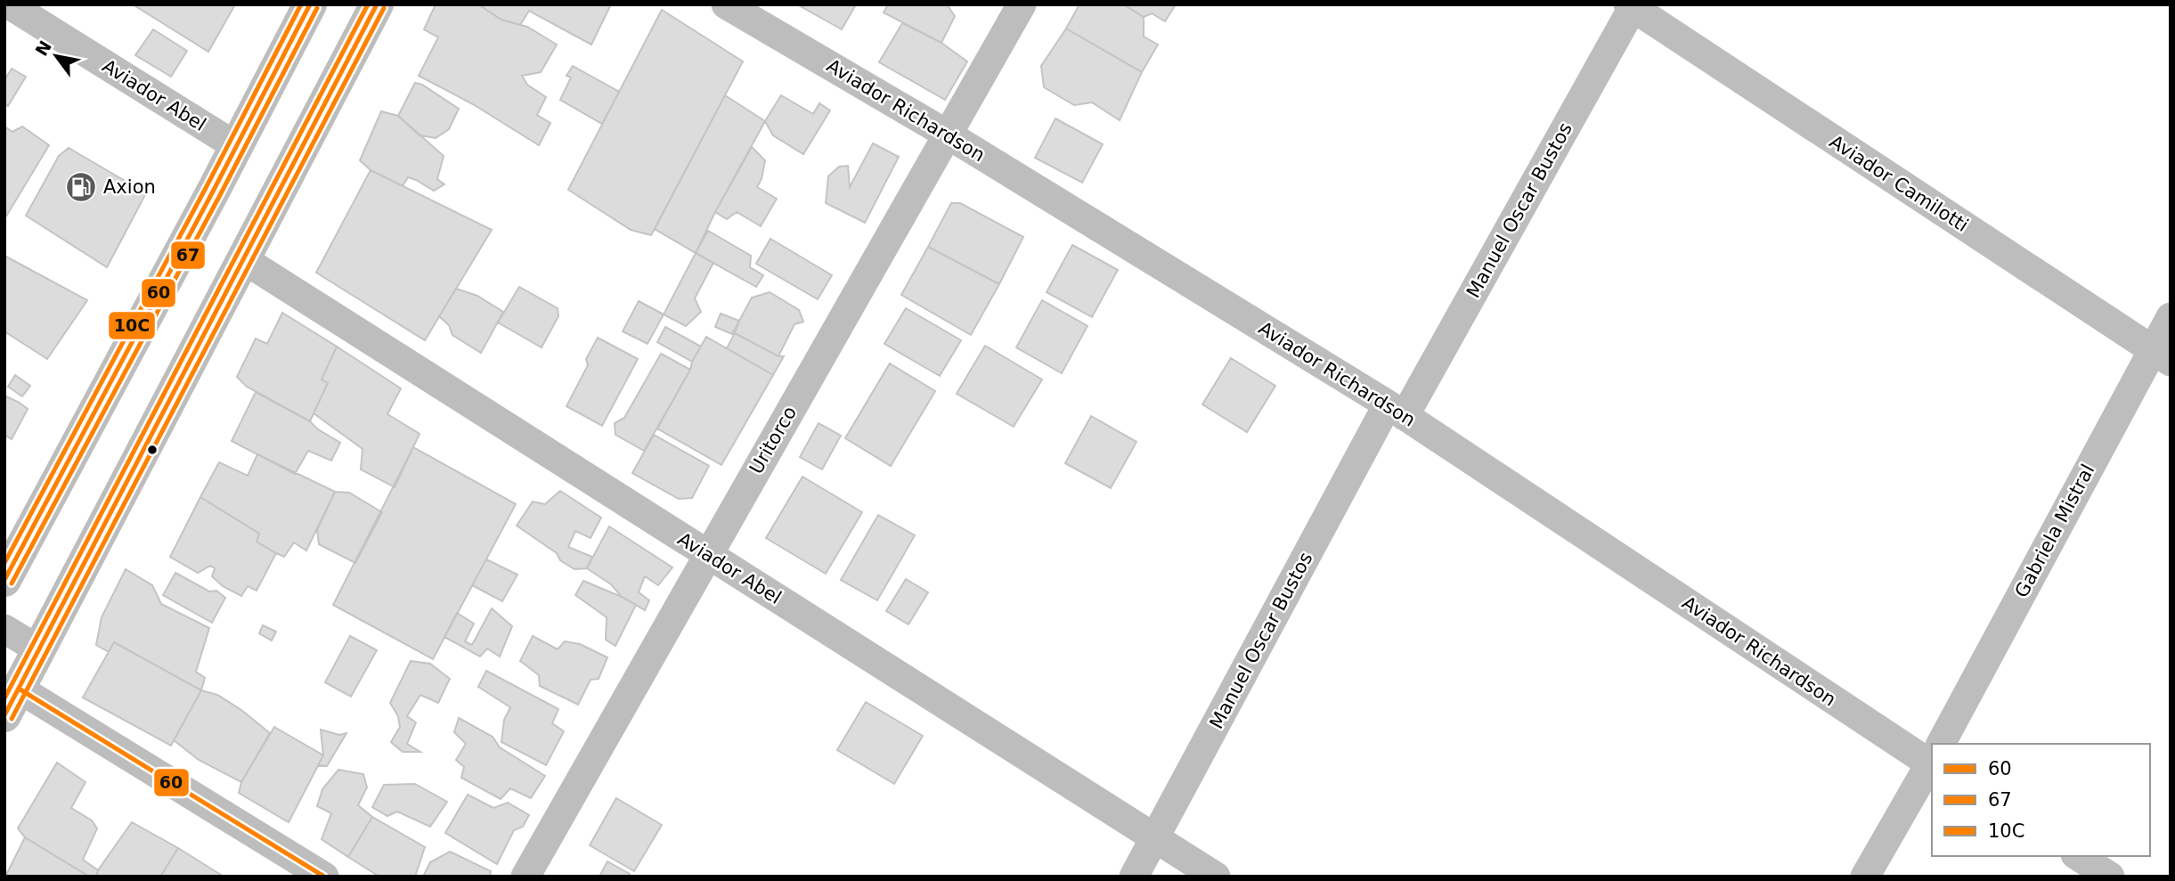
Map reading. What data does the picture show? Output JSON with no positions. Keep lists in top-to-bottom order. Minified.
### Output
{"streets":{"street":["Aviador Abel","Aviador Richardson","Aviador Camilotti","Manuel Oscar Bustos","Uritorco","Gabriela Mistral"]},"crossings":[["Aviador Abel","Manuel Oscar Bustos"],["Aviador Abel","Uritorco"],["Aviador Richardson","Manuel Oscar Bustos"],["Aviador Richardson","Uritorco"],["Aviador Camilotti","Manuel Oscar Bustos"],["Aviador Camilotti","Gabriela Mistral"]],"places":{"fuel station":["Axion"]},"lines":["transit line 60","transit line 10C","transit line 67"],"legend":["60","67","10C"],"north":"top left"}
